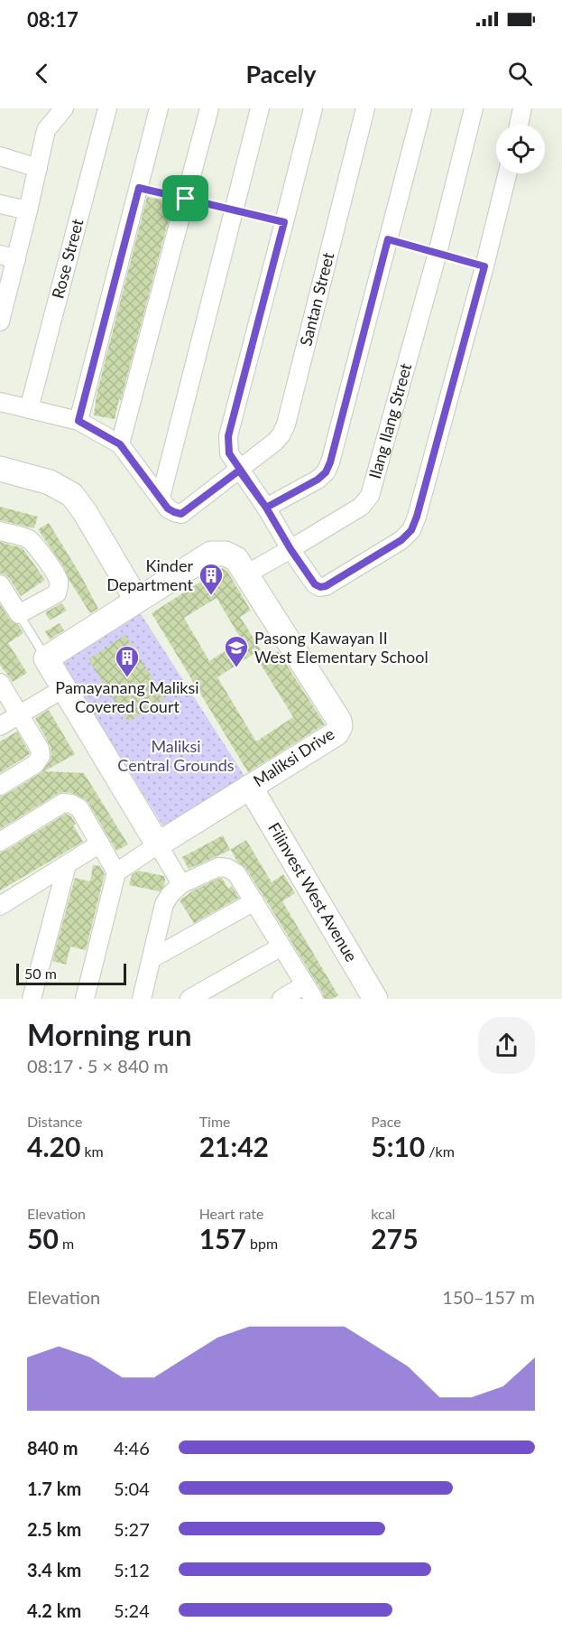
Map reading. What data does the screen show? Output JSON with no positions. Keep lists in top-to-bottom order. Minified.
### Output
{"streets":{"street":["Rose Street","Santan Street","Ilang Ilang Street","Maliksi Drive","Filinvest West Avenue"]},"crossings":[["Ilang Ilang Street","Maliksi Drive"],["Maliksi Drive","Filinvest West Avenue"]],"parks":["Maliksi Central Grounds"],"places":{"building":["Kinder Department","Pamayanang Maliksi Covered Court"],"school or university":["Pasong Kawayan II West Elementary School"]},"scale_bar":"50 m","page":{"status":"08:17","header":"Pacely","scale":"50 m","heading":["Morning run","08:17 · 5 × 840 m"],"stats":[["Distance","4.20 km"],["Time","21:42"],["Pace","5:10 /km"],["Elevation","50 m"],["Heart rate","157 bpm"],["kcal","275"]],"chart":["Elevation","150–157 m"],"list":[{"name":"840 m","note":"4:46"},{"name":"1.7 km","note":"5:04"},{"name":"2.5 km","note":"5:27"},{"name":"3.4 km","note":"5:12"},{"name":"4.2 km","note":"5:24"}]}}
